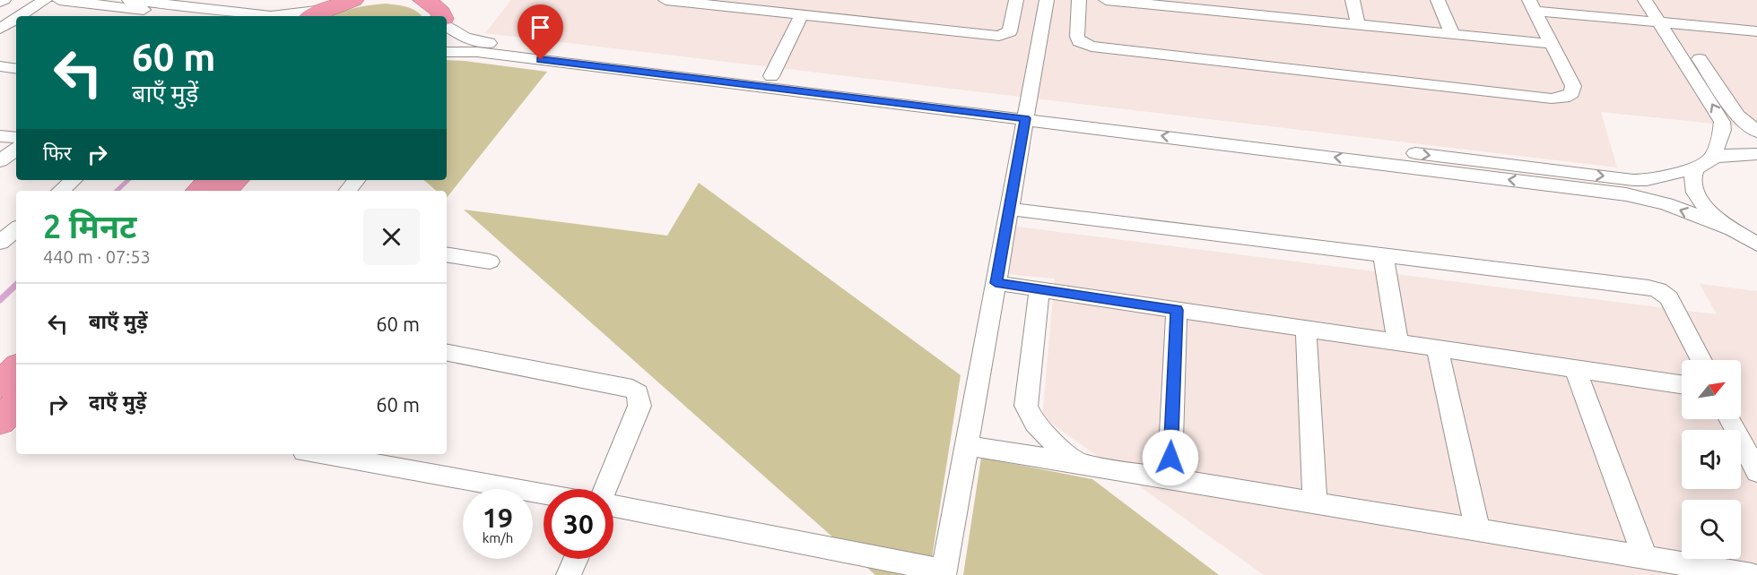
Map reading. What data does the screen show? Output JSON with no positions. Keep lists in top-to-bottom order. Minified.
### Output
{"north":"top right","page":{"turn":["60 m","बाएँ मुड़ें"],"then":"फिर","heading":["2 मिनट","440 m · 07:53"],"list":[{"name":"बाएँ मुड़ें","value":"60 m"},{"name":"दाएँ मुड़ें","value":"60 m"}],"speed":"19 km/h","limit":"30"}}
